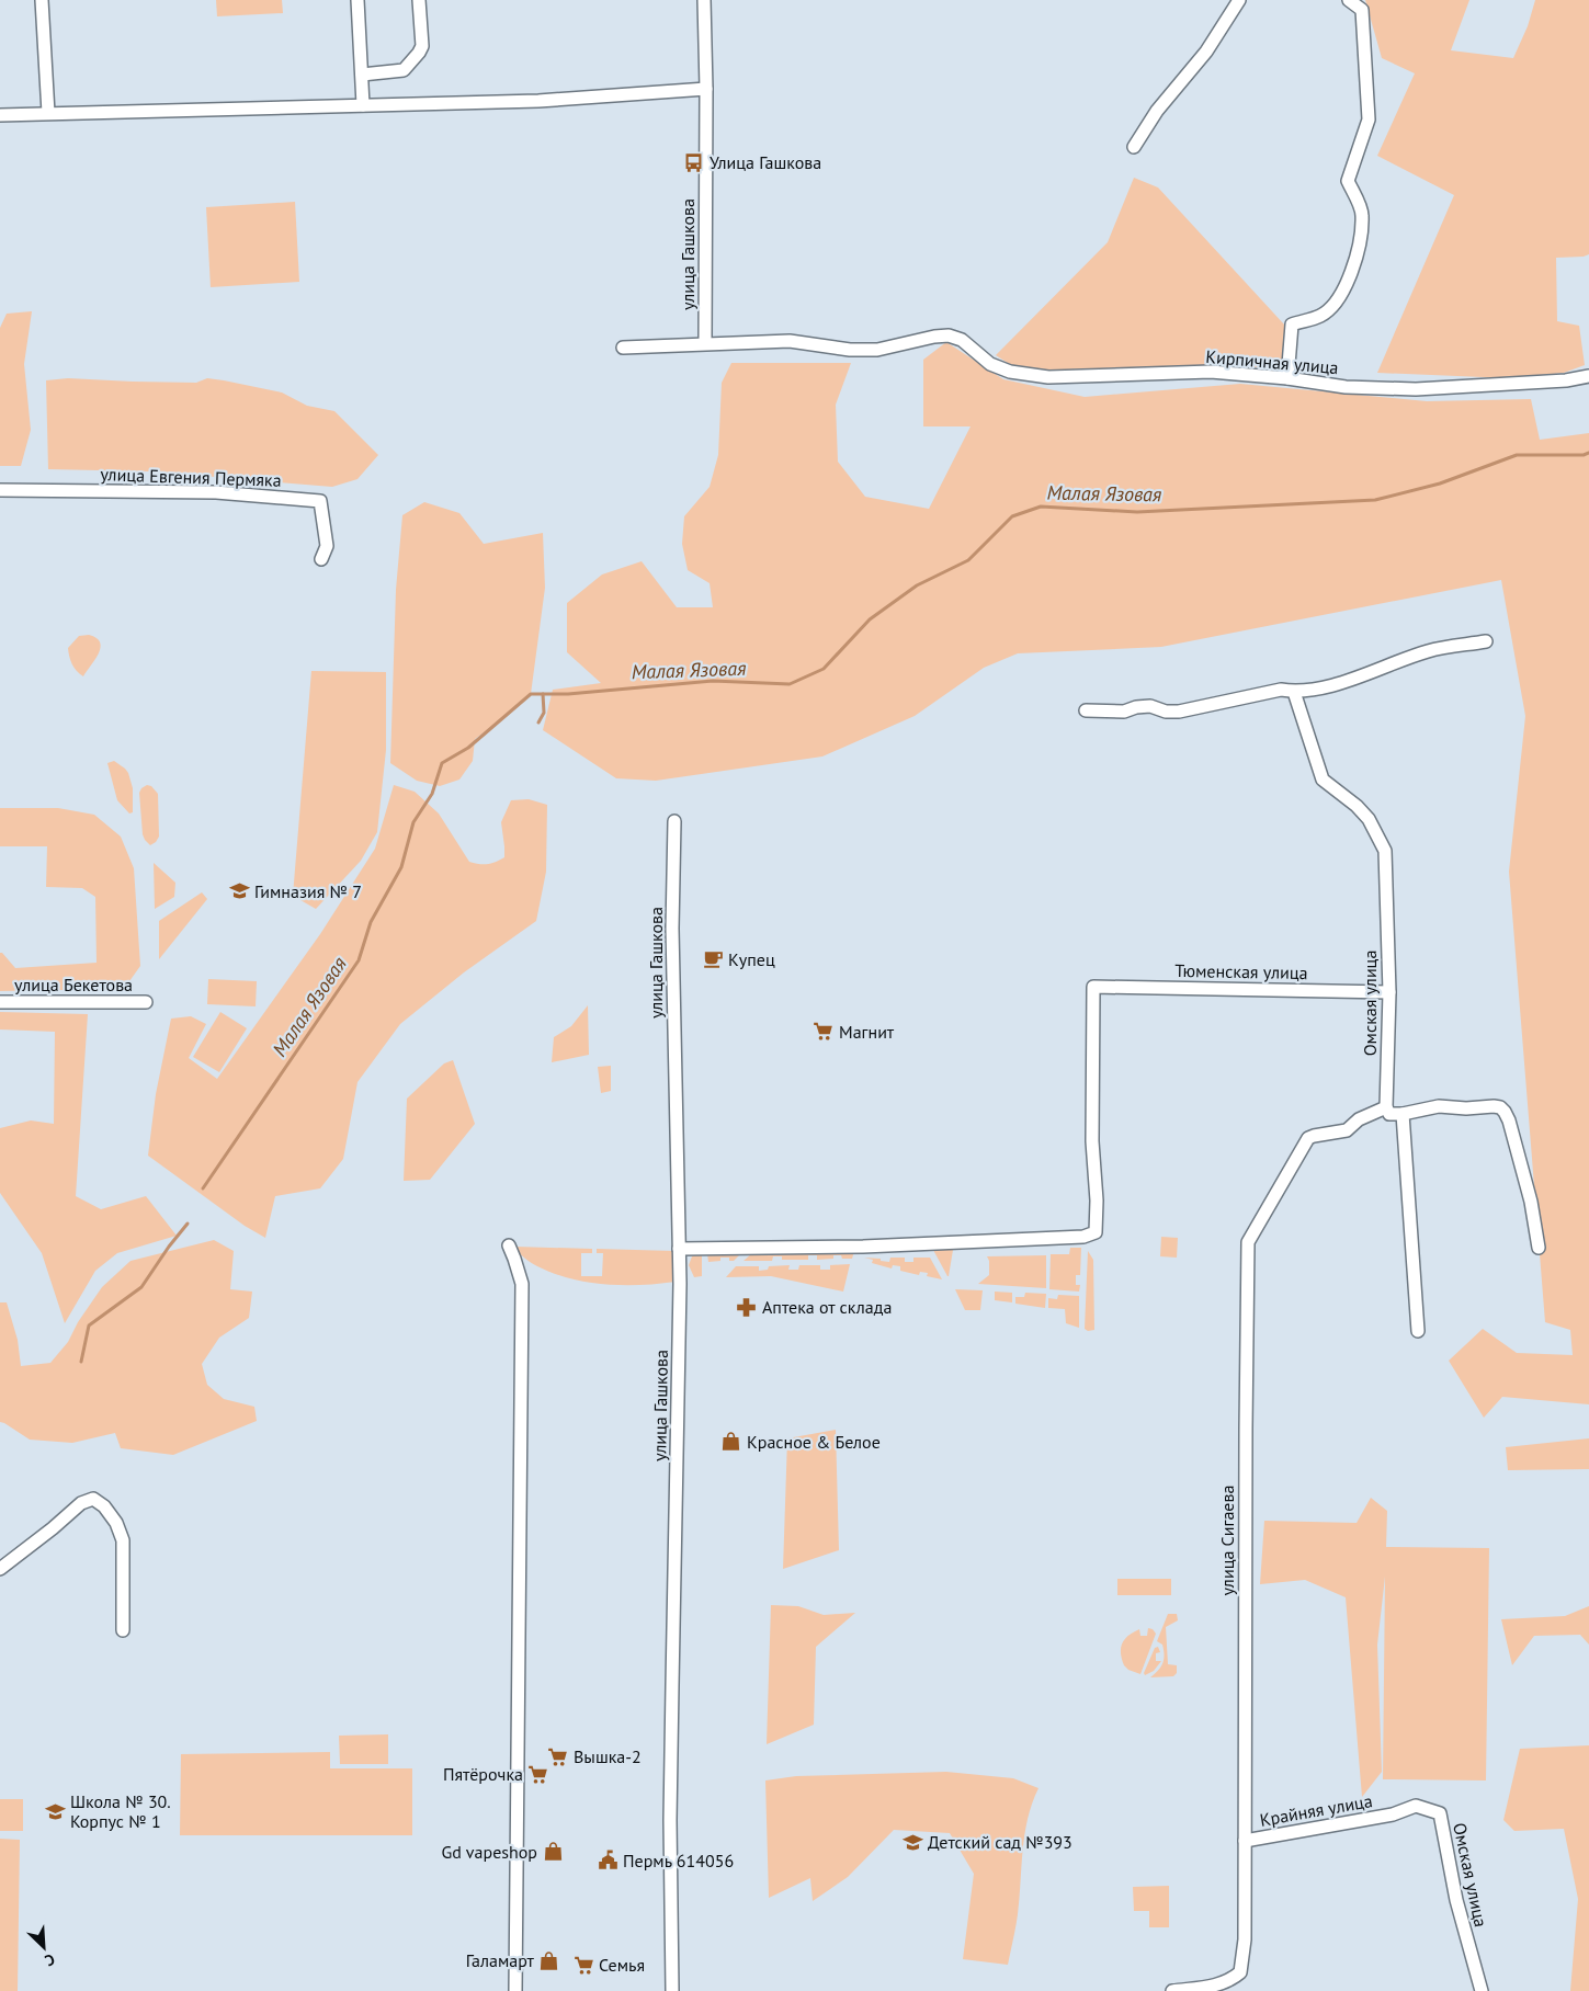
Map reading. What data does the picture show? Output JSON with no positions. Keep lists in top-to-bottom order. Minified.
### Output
{"streets":{"street":["улица Гашкова","Кирпичная улица","улица Евгения Пермяка","Тюменская улица","улица Бекетова","Омская улица","улица Сигаева","Крайняя улица"]},"crossings":[["улица Гашкова","Кирпичная улица"],["улица Гашкова","Тюменская улица"],["Тюменская улица","Омская улица"],["Омская улица","улица Сигаева"],["Омская улица","Крайняя улица"],["улица Сигаева","Крайняя улица"]],"water":["Малая Язовая"],"places":{"bus stop":["Улица Гашкова"],"school or university":["Гимназия № 7","Школа № 30. Корпус № 1","Детский сад №393"],"cafe":["Купец"],"supermarket":["Магнит","Вышка-2","Пятёрочка","Семья"],"pharmacy":["Аптека от склада"],"shop":["Красное & Белое","Gd vapeshop","Галамарт"],"public building":["Пермь 614056"]},"north":"bottom right"}
